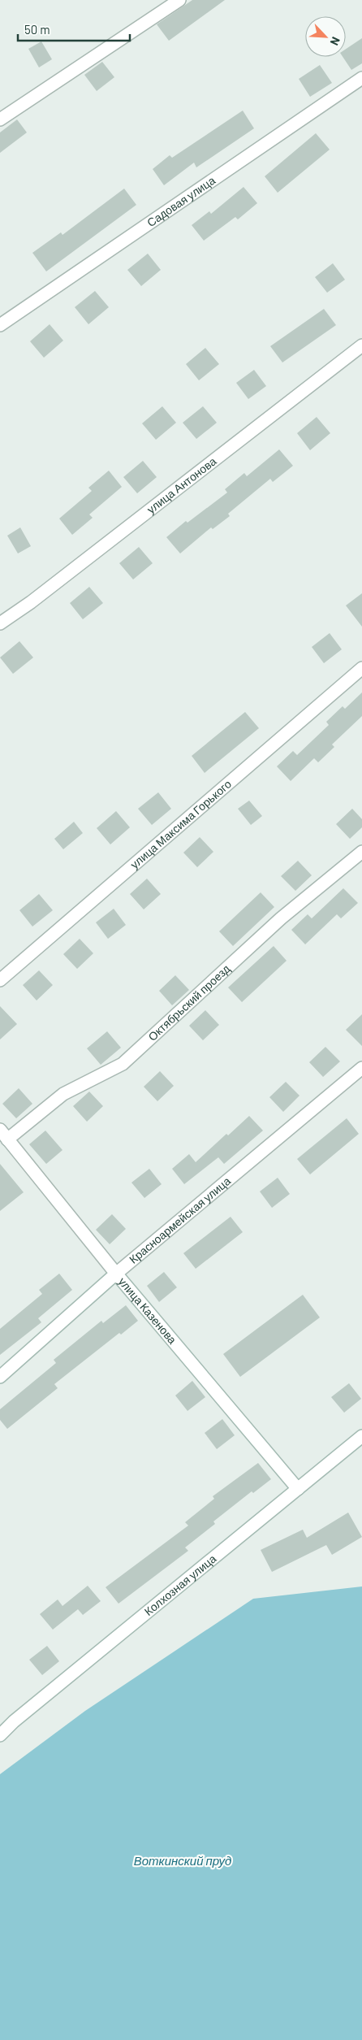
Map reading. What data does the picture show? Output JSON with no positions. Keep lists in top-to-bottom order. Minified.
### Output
{"streets":{"street":["Садовая улица","улица Антонова","улица Максима Горького","Октябрьский проезд","Красноармейская улица","улица Казенова","Колхозная улица"]},"crossings":[["Октябрьский проезд","улица Казенова"],["Красноармейская улица","улица Казенова"],["улица Казенова","Колхозная улица"]],"water":["Воткинский пруд"],"scale_bar":"50 m","north":"bottom right"}
